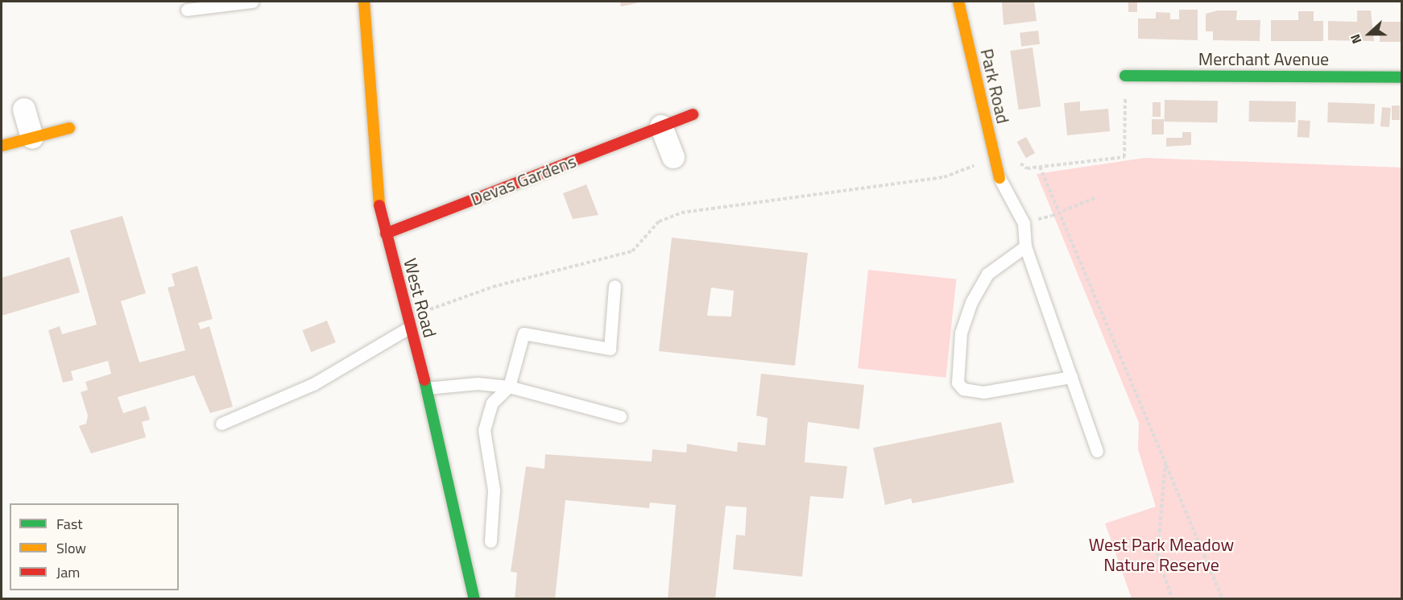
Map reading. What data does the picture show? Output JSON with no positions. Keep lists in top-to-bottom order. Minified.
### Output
{"streets":{"street":["Merchant Avenue","Park Road","Devas Gardens","West Road"]},"crossings":[["Devas Gardens","West Road"]],"parks":["West Park Meadow Nature Reserve"],"legend":["Fast","Slow","Jam"],"north":"left"}
